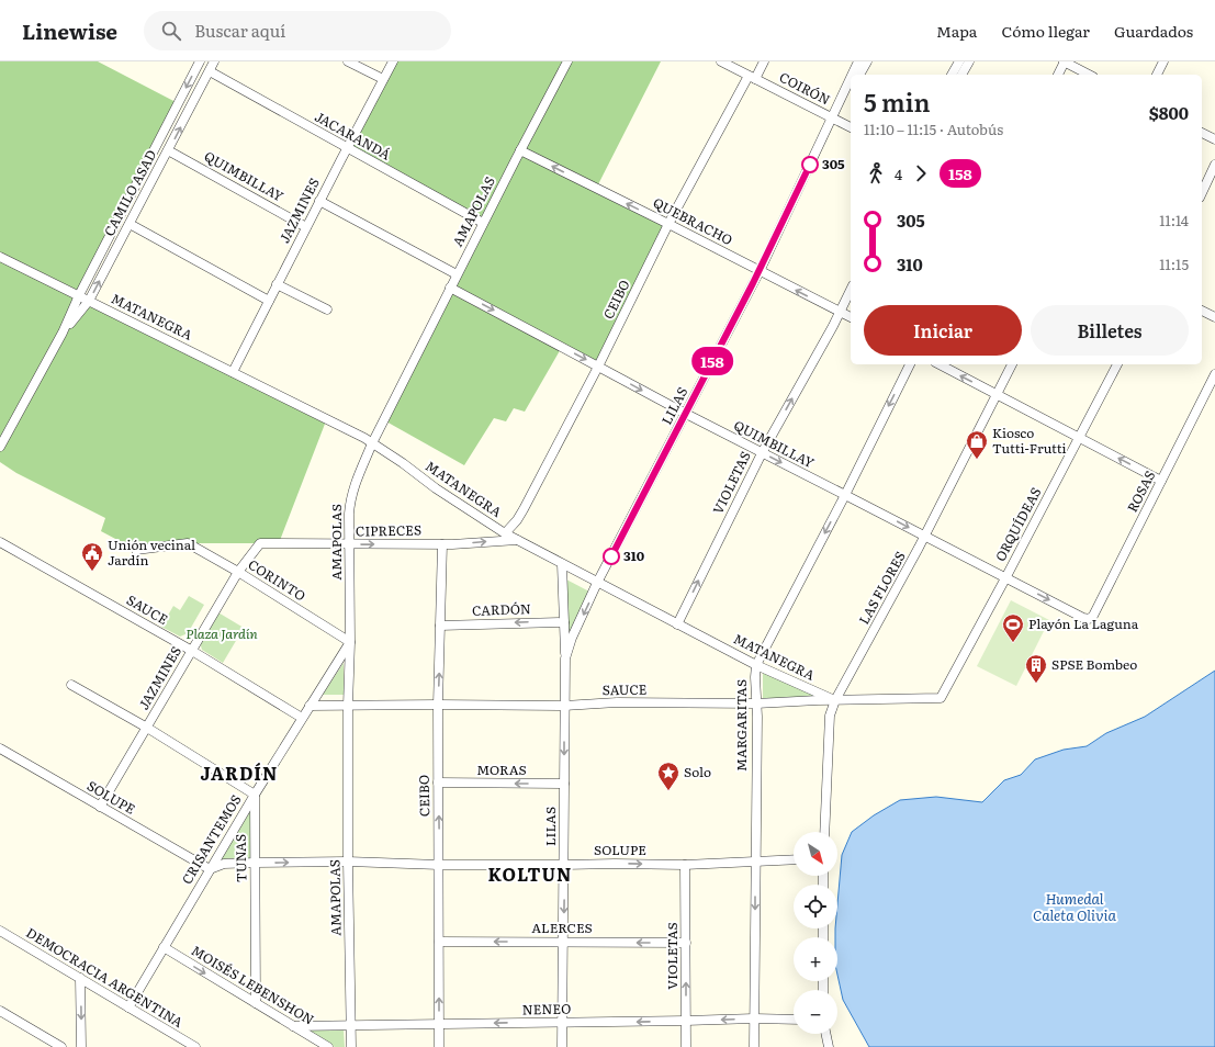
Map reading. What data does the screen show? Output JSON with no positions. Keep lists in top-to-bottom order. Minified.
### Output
{"streets":{"street":["COIRÓN","JACARANDÁ","QUIMBILLAY","CAMILO ASAD","JAZMINES","AMAPOLAS","QUEBRACHO","CEIBO","MATANEGRA","LILAS","VIOLETAS","ROSAS","ORQUÍDEAS","CIPRECES","CORINTO","LAS FLORES","SAUCE","CARDÓN","MARGARITAS","MORAS","SOLUPE","CRISANTEMOS","TUNAS","ALERCES","DEMOCRACIA ARGENTINA","MOISÉS LEBENSHON","NENEO"]},"crossings":[["COIRÓN","CEIBO"],["COIRÓN","LILAS"],["JACARANDÁ","CAMILO ASAD"],["JACARANDÁ","JAZMINES"],["JACARANDÁ","AMAPOLAS"],["QUIMBILLAY","CAMILO ASAD"],["QUIMBILLAY","JAZMINES"],["QUIMBILLAY","AMAPOLAS"],["QUIMBILLAY","CEIBO"],["QUIMBILLAY","LILAS"],["QUIMBILLAY","VIOLETAS"],["QUIMBILLAY","ROSAS"],["QUIMBILLAY","ORQUÍDEAS"],["QUIMBILLAY","LAS FLORES"],["QUIMBILLAY","MARGARITAS"],["CAMILO ASAD","MATANEGRA"],["JAZMINES","MATANEGRA"],["JAZMINES","CIPRECES"],["JAZMINES","CORINTO"],["JAZMINES","SAUCE"],["JAZMINES","SOLUPE"],["AMAPOLAS","QUEBRACHO"],["AMAPOLAS","MATANEGRA"],["AMAPOLAS","CIPRECES"],["AMAPOLAS","CORINTO"],["AMAPOLAS","SAUCE"],["AMAPOLAS","SOLUPE"],["AMAPOLAS","CRISANTEMOS"],["AMAPOLAS","NENEO"],["QUEBRACHO","CEIBO"],["QUEBRACHO","LILAS"],["QUEBRACHO","VIOLETAS"],["CEIBO","MATANEGRA"],["CEIBO","CIPRECES"],["CEIBO","SAUCE"],["CEIBO","CARDÓN"],["CEIBO","MORAS"],["CEIBO","SOLUPE"],["CEIBO","ALERCES"],["CEIBO","NENEO"],["MATANEGRA","LILAS"],["MATANEGRA","VIOLETAS"],["MATANEGRA","CIPRECES"],["MATANEGRA","LAS FLORES"],["MATANEGRA","SAUCE"],["MATANEGRA","MARGARITAS"],["LILAS","SAUCE"],["LILAS","CARDÓN"],["LILAS","MORAS"],["LILAS","SOLUPE"],["LILAS","ALERCES"],["LILAS","NENEO"],["VIOLETAS","SOLUPE"],["VIOLETAS","ALERCES"],["VIOLETAS","NENEO"],["ORQUÍDEAS","SAUCE"],["CORINTO","CRISANTEMOS"],["LAS FLORES","SAUCE"],["SAUCE","MARGARITAS"],["SAUCE","CRISANTEMOS"],["MARGARITAS","SOLUPE"],["MARGARITAS","NENEO"],["SOLUPE","CRISANTEMOS"],["SOLUPE","TUNAS"],["CRISANTEMOS","TUNAS"],["CRISANTEMOS","DEMOCRACIA ARGENTINA"],["CRISANTEMOS","MOISÉS LEBENSHON"],["TUNAS","MOISÉS LEBENSHON"],["MOISÉS LEBENSHON","NENEO"]],"one_way":["QUIMBILLAY","QUEBRACHO","VIOLETAS","CIPRECES","CARDÓN","MARGARITAS","MORAS","ALERCES","MOISÉS LEBENSHON","NENEO"],"districts":["JARDÍN","KOLTUN"],"water":["Humedal Caleta Olivia"],"parks":["Plaza Jardín"],"places":{"other":["305","310"],"shop":["Kiosco Tutti-Frutti"],"public building":["Unión vecinal Jardín"],"sports":["Playón La Laguna"],"building":["SPSE Bombeo"],"place":["Solo"]},"lines":["bus line 158"],"north":"bottom right","page":{"header":"Linewise","search":"Buscar aquí","nav":["Mapa","Cómo llegar","Guardados"],"on_map":"158","heading":["5 min","11:10 – 11:15 · Autobús","$800"],"legs":["4","158"],"list":[{"name":"305","value":"11:14"},{"name":"310","value":"11:15"}],"buttons":["Iniciar","Billetes"],"map_buttons":["+","−"]}}
